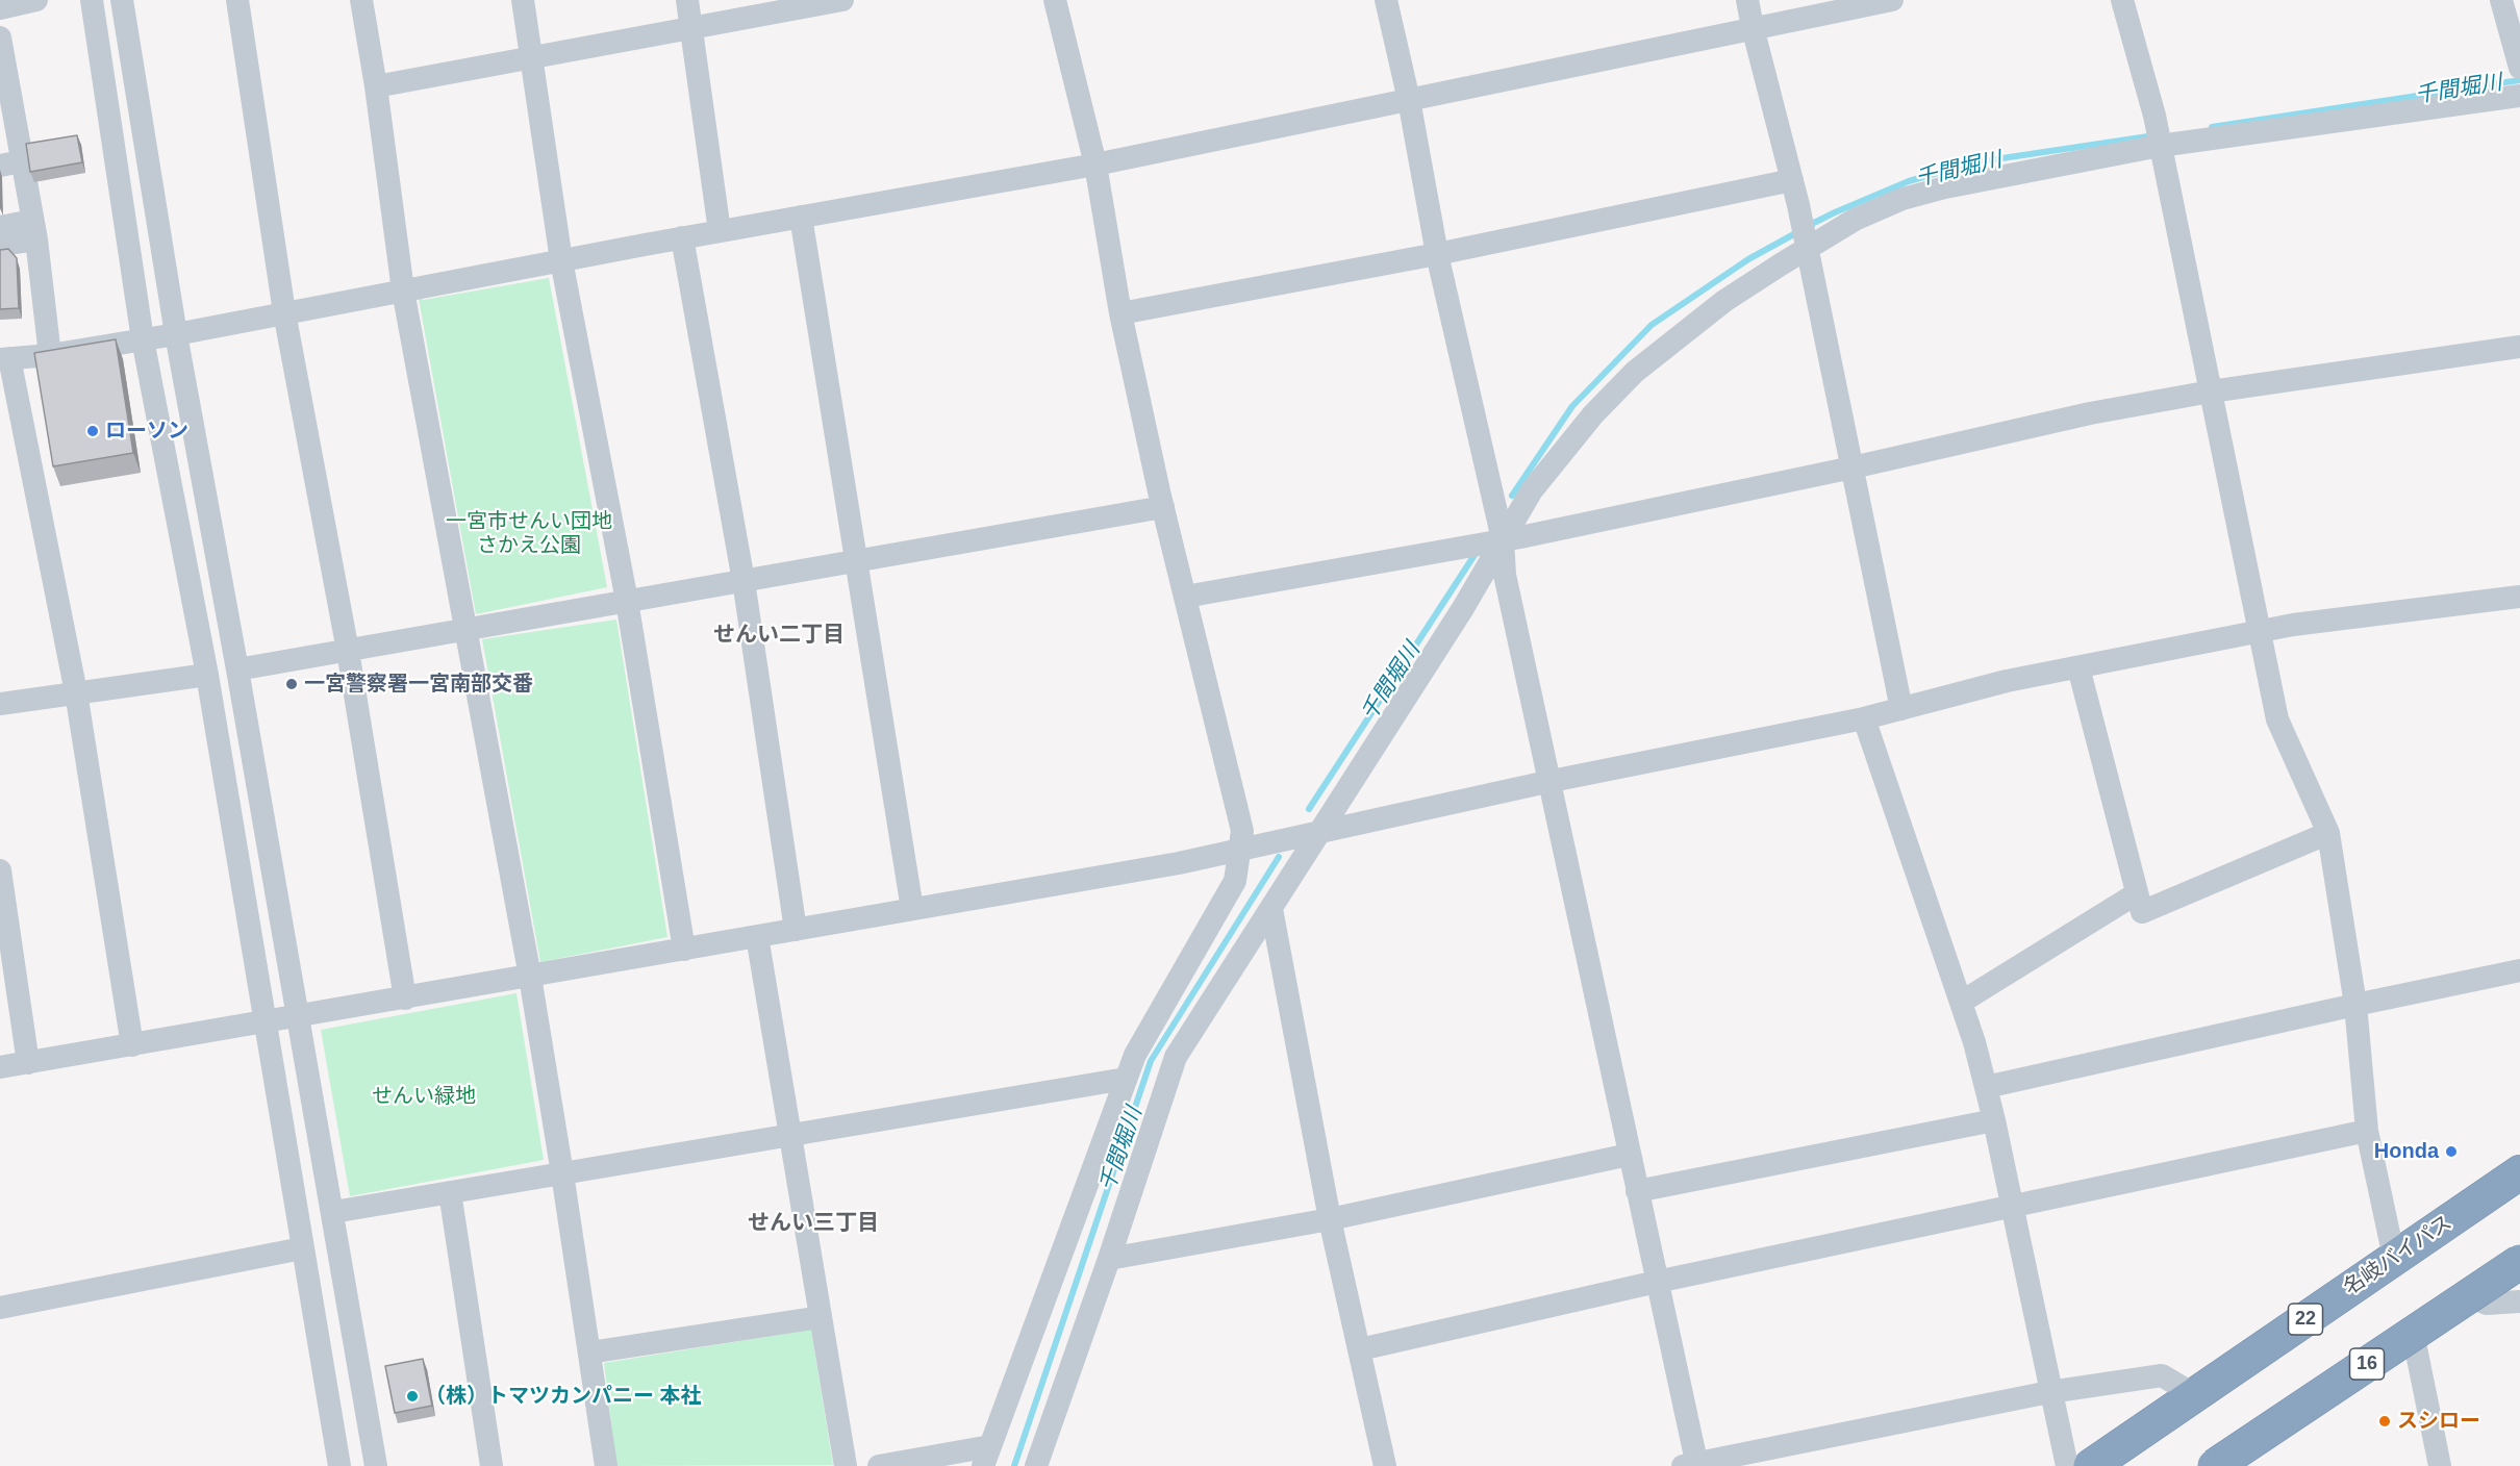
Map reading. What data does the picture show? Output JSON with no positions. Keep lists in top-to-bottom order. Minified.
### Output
{"streets":{"highway":["名岐バイパス","22","16"]},"districts":["せんい二丁目","せんい三丁目"],"water":["千間堀川"],"parks":["一宮市せんい団地 さかえ公園","せんい緑地"],"places":["ローソン","一宮警察署一宮南部交番","Honda","（株）トマツカンパニー 本社","スシロー"]}
